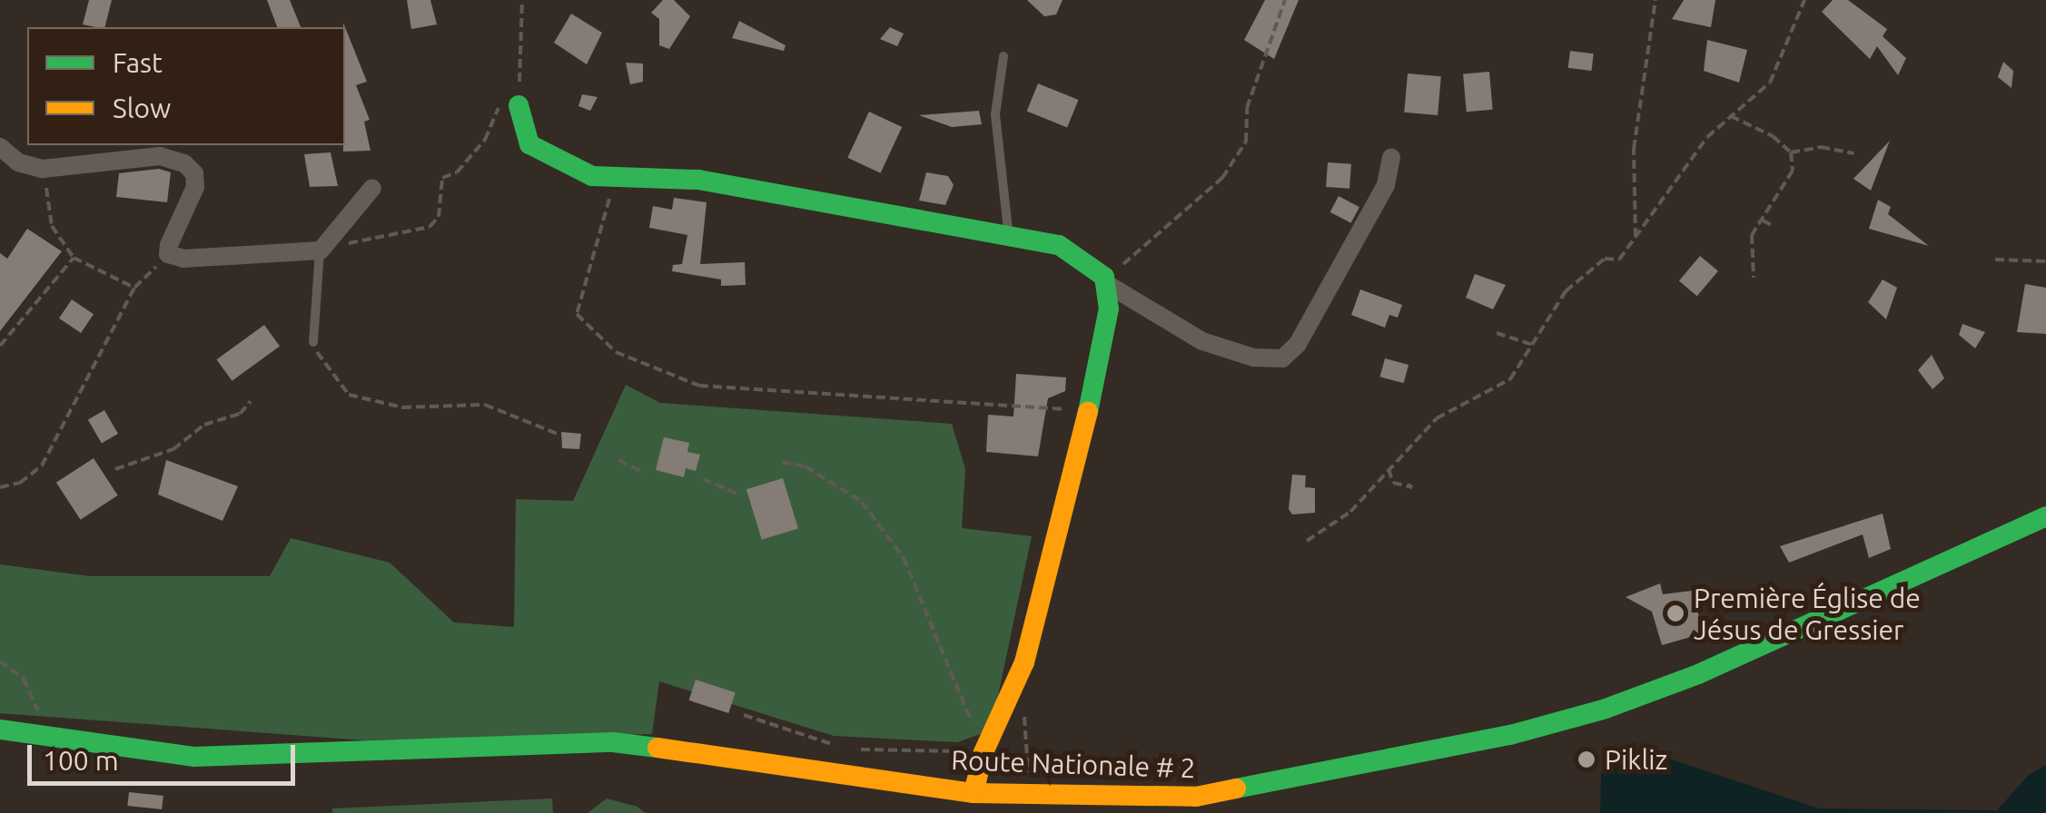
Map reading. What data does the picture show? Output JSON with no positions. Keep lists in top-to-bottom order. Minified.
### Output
{"streets":{"main road":["Route Nationale # 2"]},"places":["Première Église de Jésus de Gressier","Pikliz"],"legend":["Fast","Slow"],"scale_bar":"100 m"}
